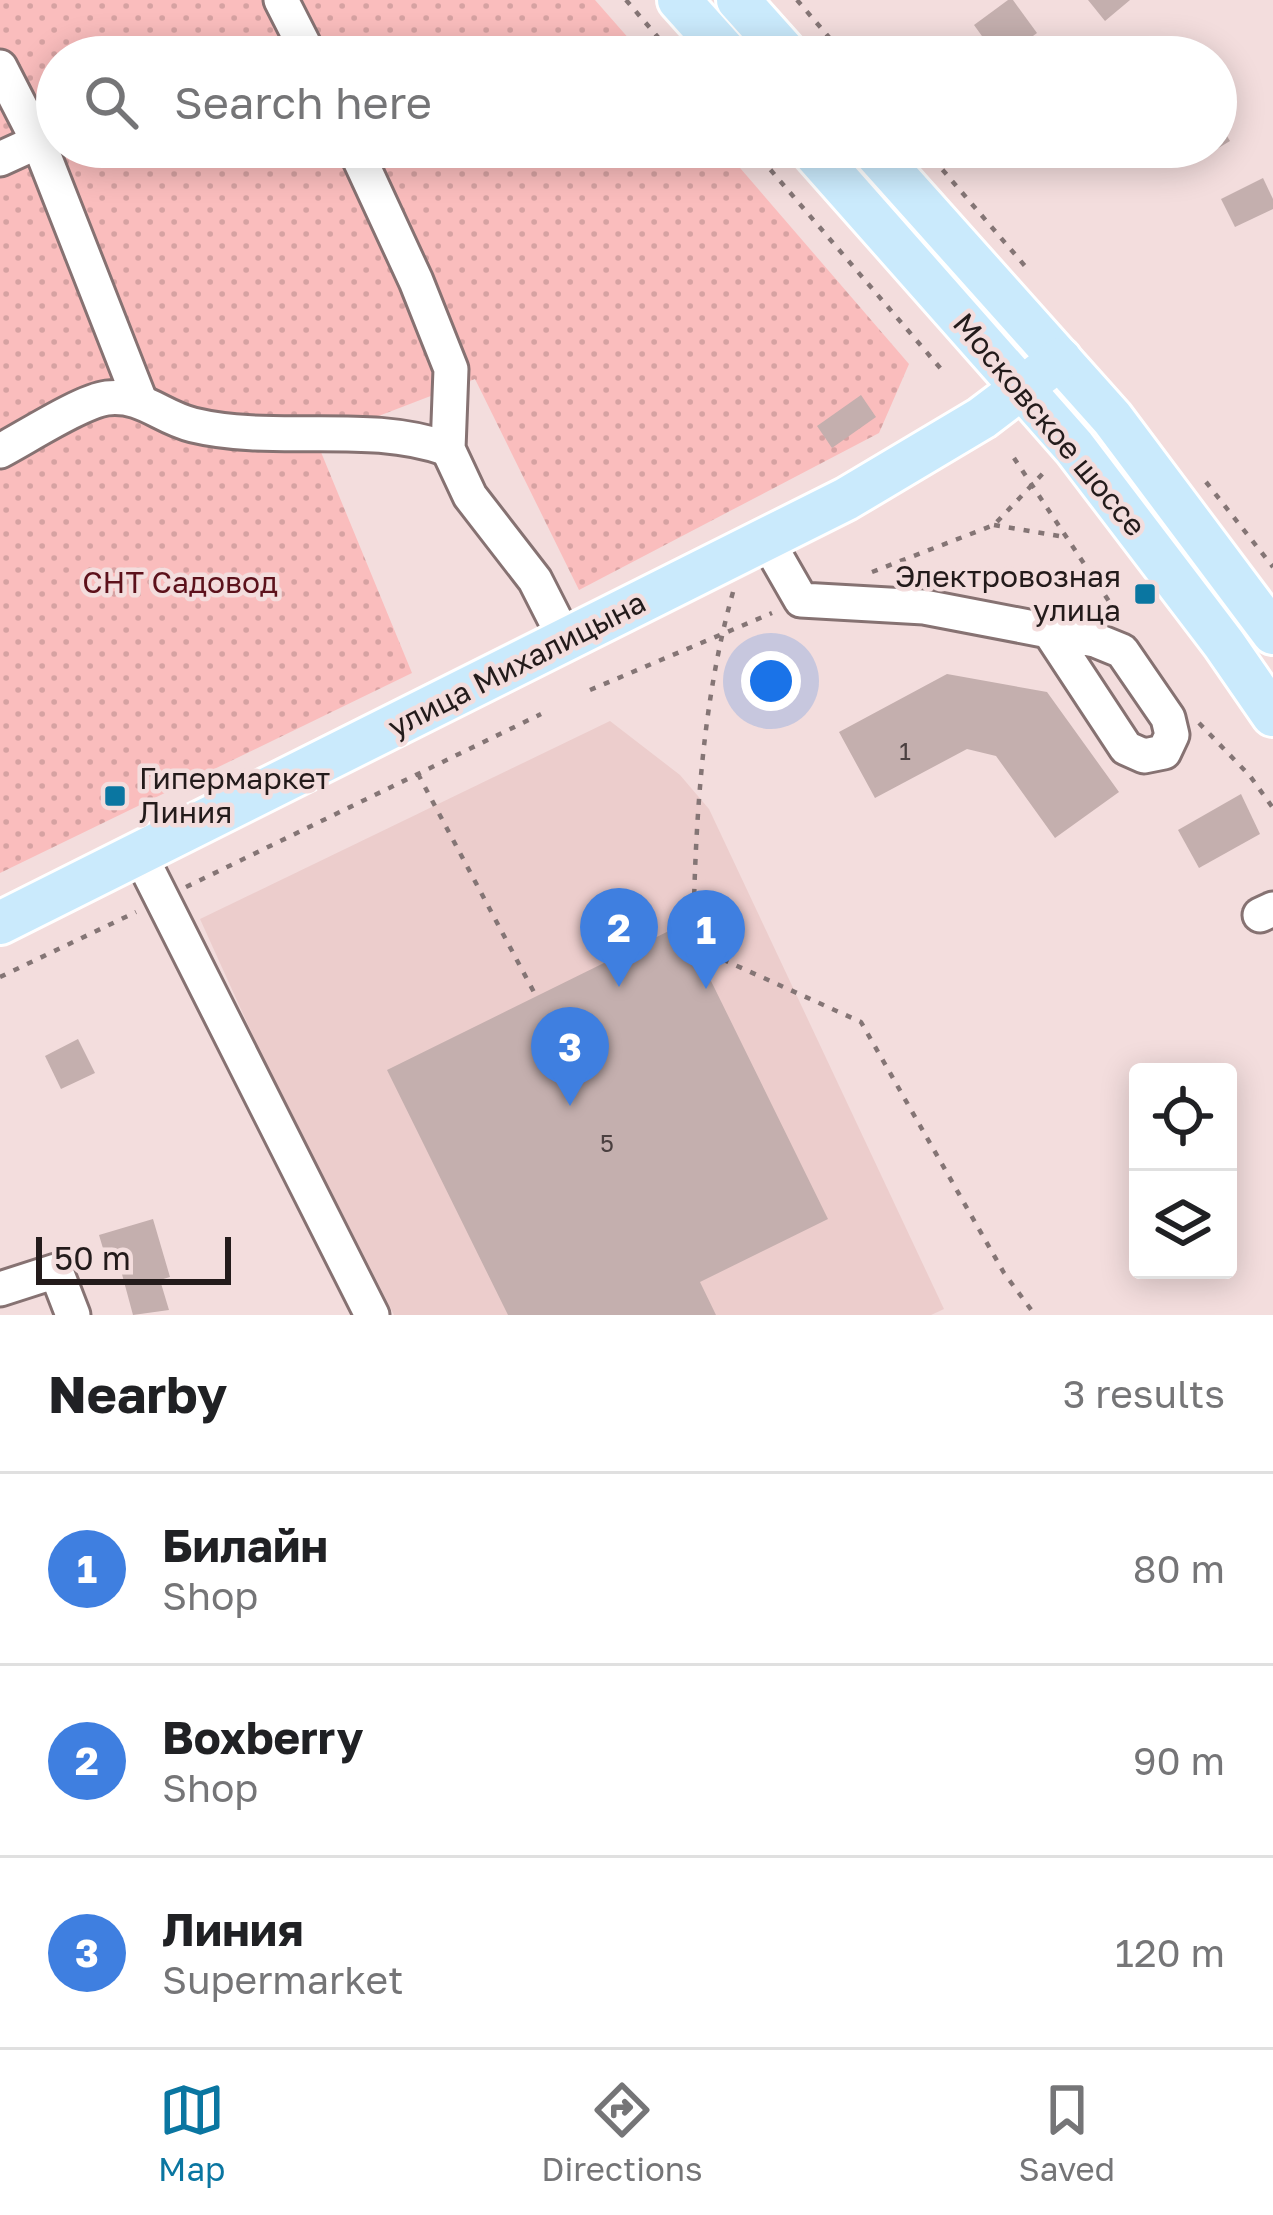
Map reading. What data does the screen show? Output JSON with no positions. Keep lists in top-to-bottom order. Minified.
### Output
{"streets":{"main road":["Московское шоссе","улица Михалицына"]},"crossings":[["Московское шоссе","улица Михалицына"]],"parks":["СНТ Садовод"],"places":{"transit":["Электровозная улица","Гипермаркет Линия"]},"house_numbers":["1","5"],"scale_bar":"50 m","page":{"search":"Search here","pins":["2","1","3"],"scale":"50 m","heading":["Nearby","3 results"],"list":[{"mark":"1","name":"Билайн","note":"Shop","value":"80 m"},{"mark":"2","name":"Boxberry","note":"Shop","value":"90 m"},{"mark":"3","name":"Линия","note":"Supermarket","value":"120 m"}],"nav":["Map","Directions","Saved"]}}
